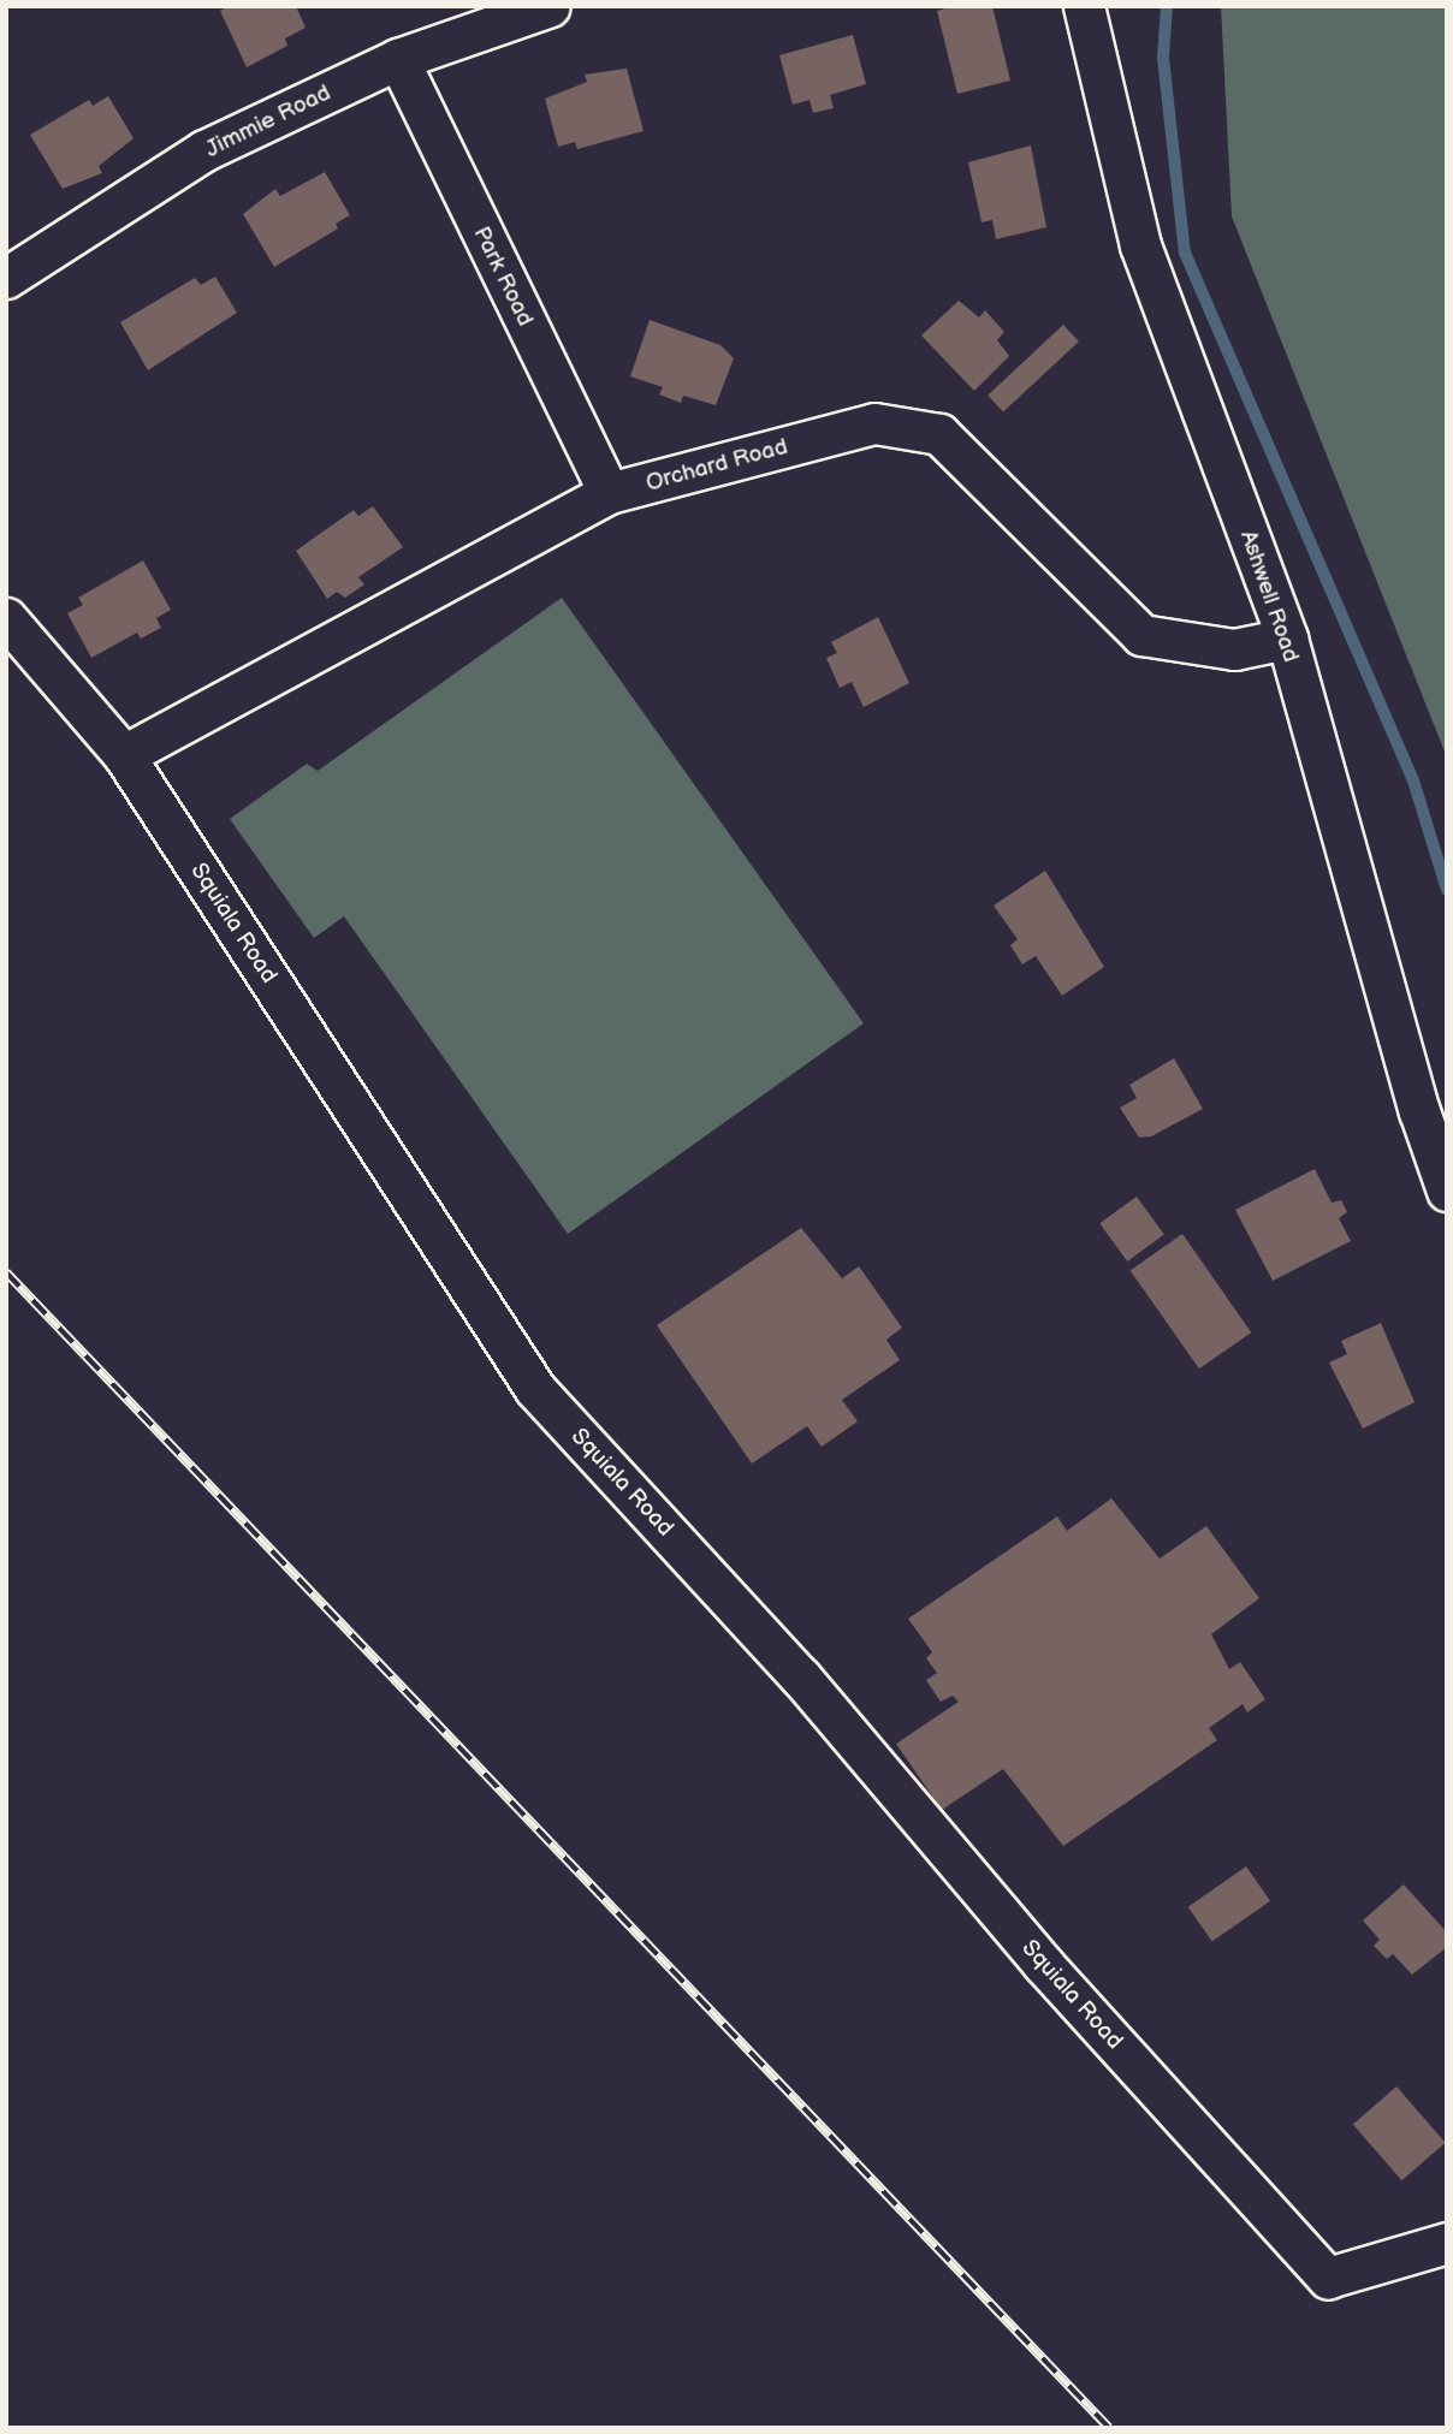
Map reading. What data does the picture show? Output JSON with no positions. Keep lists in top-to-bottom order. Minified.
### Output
{"streets":{"street":["Jimmie Road","Park Road","Orchard Road","Ashwell Road","Squiala Road"]},"crossings":[["Jimmie Road","Park Road"],["Park Road","Orchard Road"],["Orchard Road","Ashwell Road"],["Orchard Road","Squiala Road"]]}
